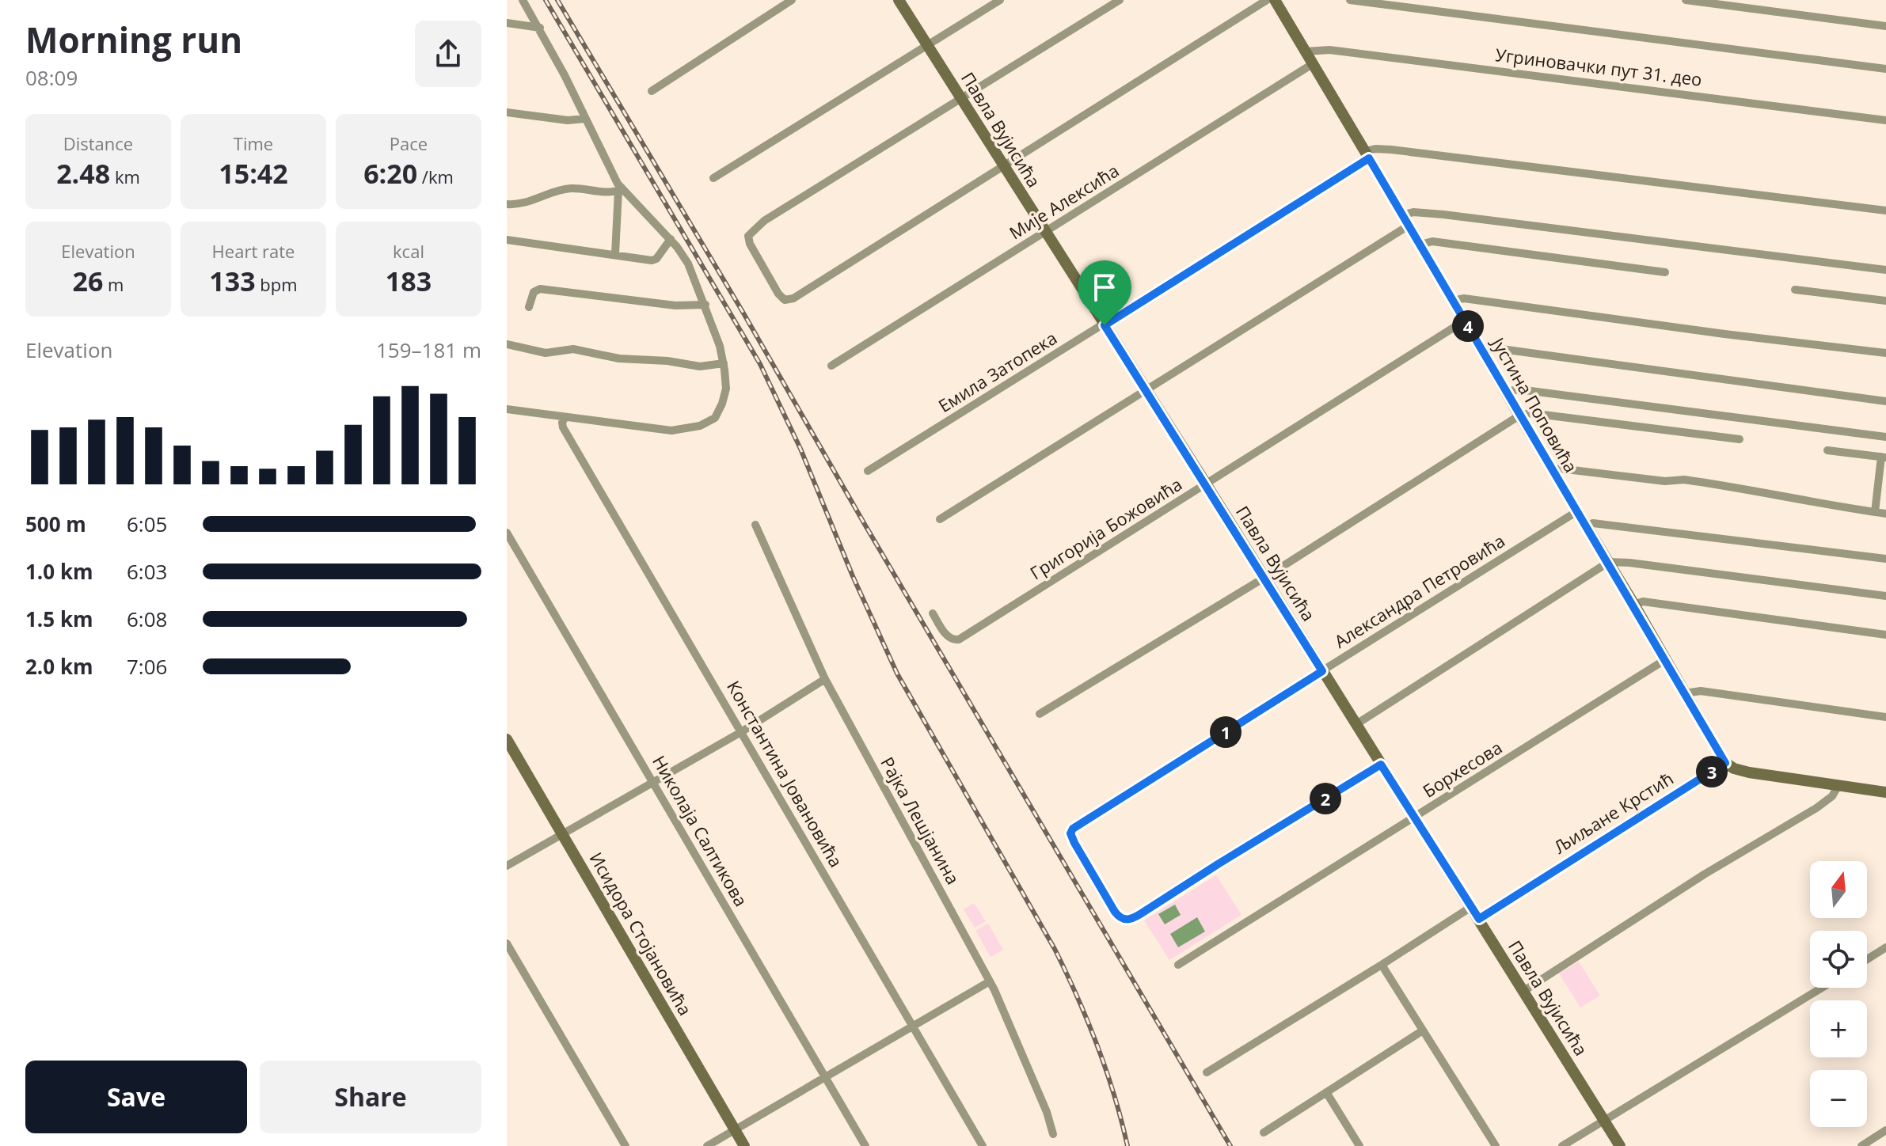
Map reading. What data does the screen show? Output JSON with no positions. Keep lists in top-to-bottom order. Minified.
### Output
{"streets":{"street":["Угриновачки пут 31. део","Павла Вујисића","Мије Алексића","Емила Затопека","Јустина Поповића","Григорија Божовића","Александра Петровића","Борхесова","Константина Јовановића","Љиљане Крстић","Рајка Лешјанина","Николаја Салтикова","Исидора Стојановића"]},"crossings":[["Угриновачки пут 31. део","Јустина Поповића"],["Павла Вујисића","Мије Алексића"],["Павла Вујисића","Емила Затопека"],["Павла Вујисића","Григорија Божовића"],["Павла Вујисића","Александра Петровића"],["Павла Вујисића","Борхесова"],["Павла Вујисића","Љиљане Крстић"],["Мије Алексића","Јустина Поповића"],["Емила Затопека","Јустина Поповића"],["Јустина Поповића","Григорија Божовића"],["Јустина Поповића","Александра Петровића"],["Јустина Поповића","Борхесова"],["Јустина Поповића","Љиљане Крстић"]],"north":"top","page":{"heading":["Morning run","08:09"],"stats":[["Distance","2.48 km"],["Time","15:42"],["Pace","6:20 /km"],["Elevation","26 m"],["Heart rate","133 bpm"],["kcal","183"]],"pins":["4","1","3","2"],"chart":["Elevation","159–181 m"],"list":[{"name":"500 m","note":"6:05"},{"name":"1.0 km","note":"6:03"},{"name":"1.5 km","note":"6:08"},{"name":"2.0 km","note":"7:06"}],"map_buttons":["+","−"],"buttons":["Save","Share"]}}
